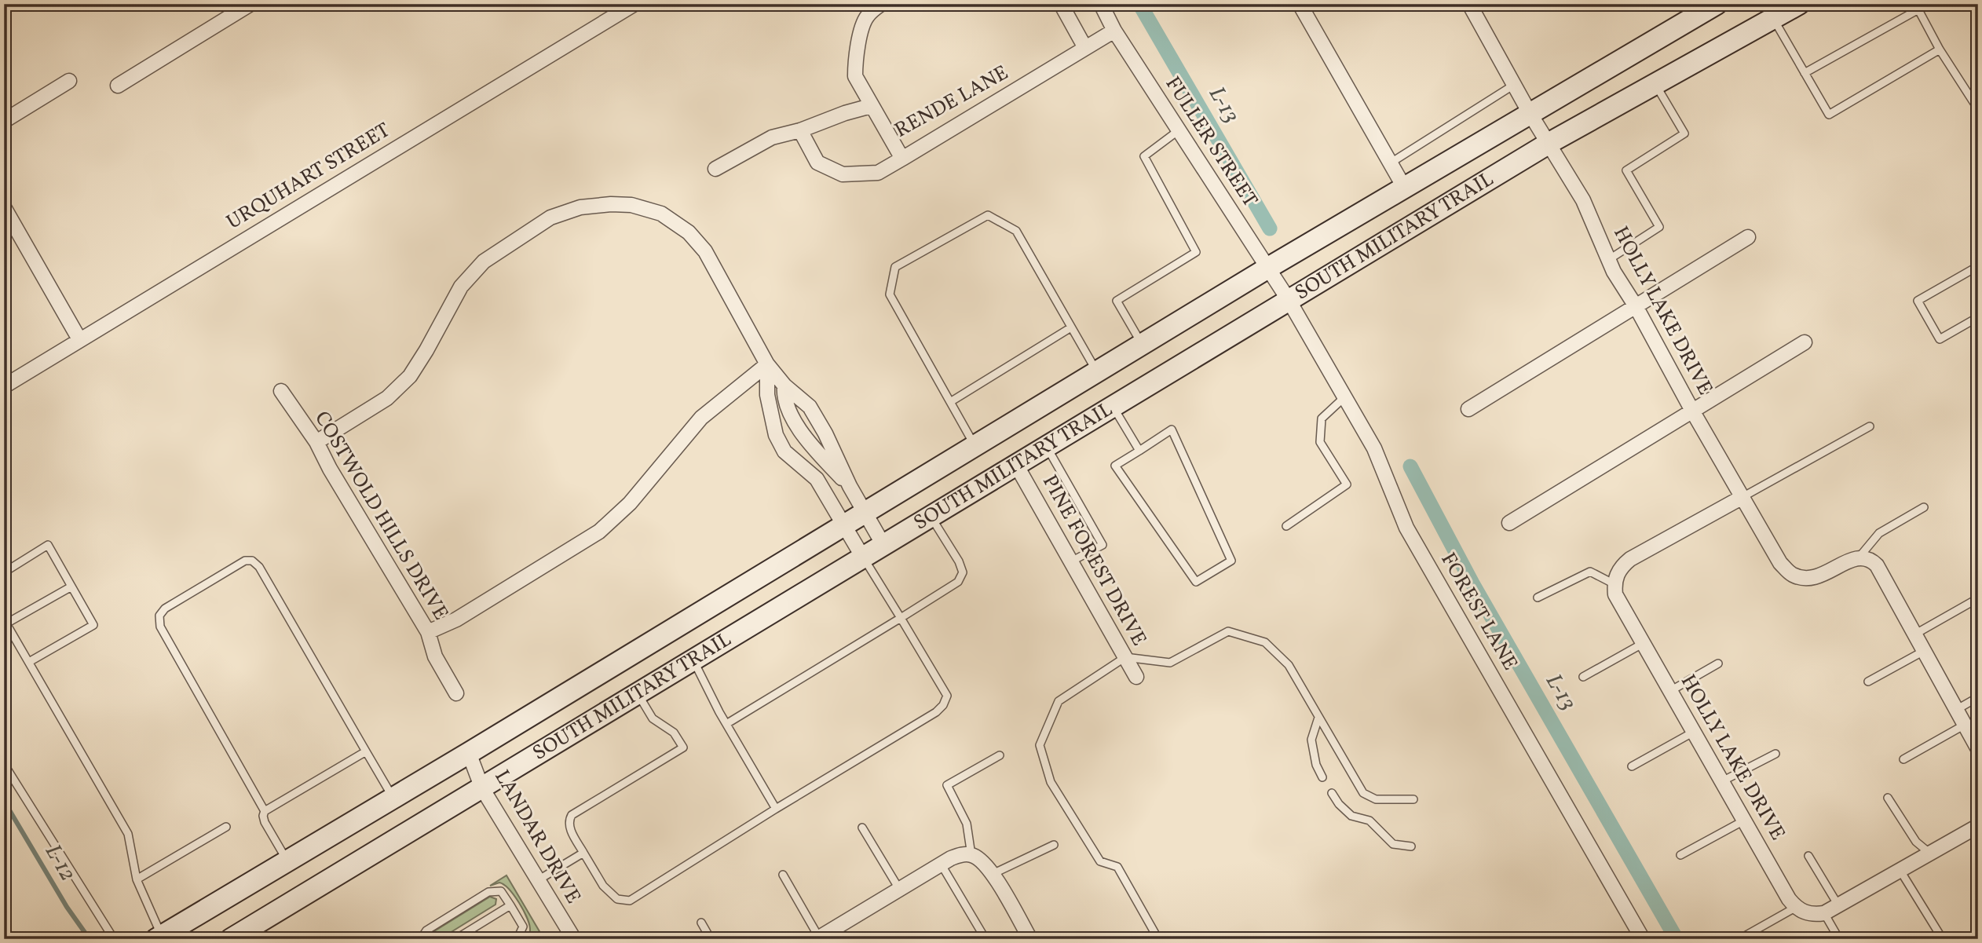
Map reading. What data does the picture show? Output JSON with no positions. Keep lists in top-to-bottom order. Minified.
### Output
{"streets":{"main road":["SOUTH MILITARY TRAIL"],"street":["RENDE LANE","FULLER STREET","URQUHART STREET","HOLLY LAKE DRIVE","COSTWOLD HILLS DRIVE","PINE FOREST DRIVE","FOREST LANE","LANDAR DRIVE"]},"crossings":[["RENDE LANE","FULLER STREET"],["FULLER STREET","SOUTH MILITARY TRAIL"],["FULLER STREET","FOREST LANE"],["SOUTH MILITARY TRAIL","HOLLY LAKE DRIVE"],["SOUTH MILITARY TRAIL","PINE FOREST DRIVE"],["SOUTH MILITARY TRAIL","FOREST LANE"],["SOUTH MILITARY TRAIL","LANDAR DRIVE"]],"water":["L-13","L-12"]}
